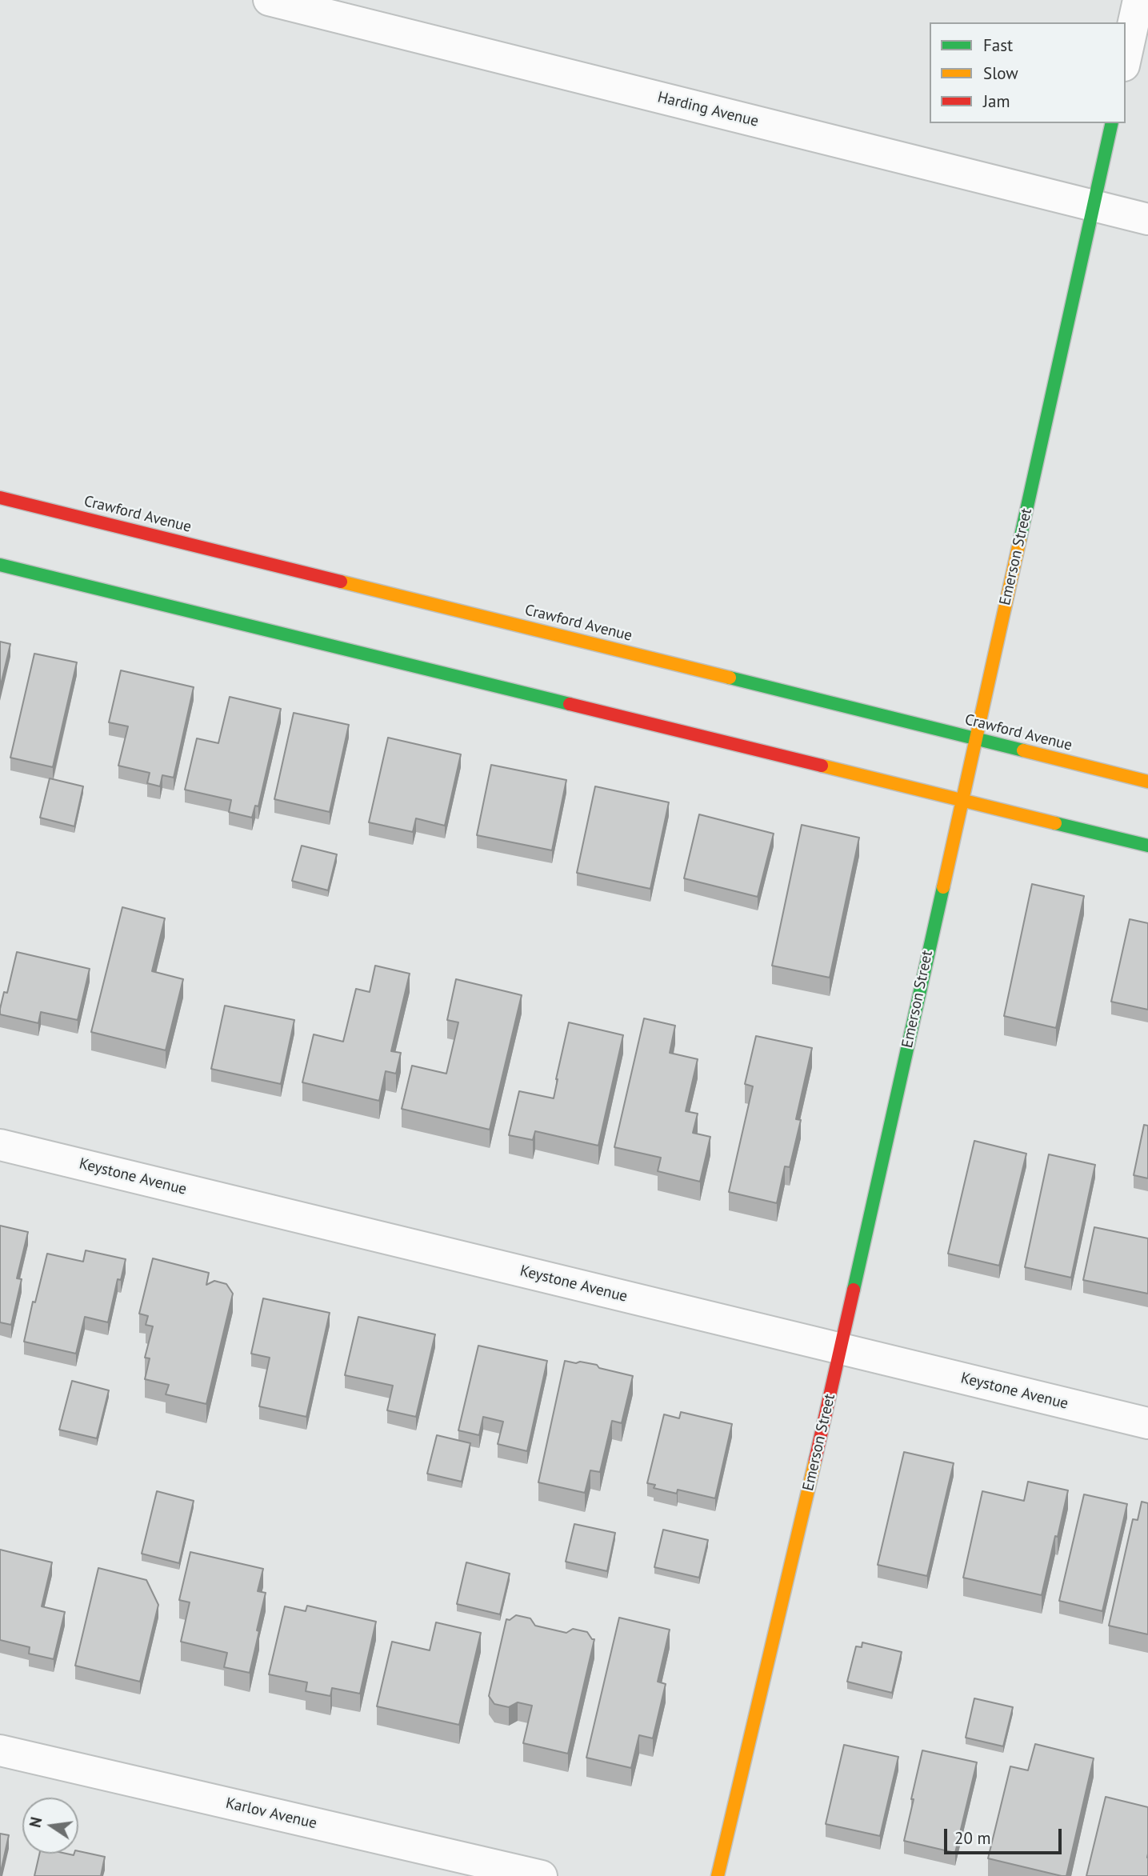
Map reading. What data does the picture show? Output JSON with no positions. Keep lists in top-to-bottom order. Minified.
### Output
{"streets":{"main road":["Crawford Avenue","Emerson Street"],"street":["Harding Avenue","Keystone Avenue","Karlov Avenue"]},"crossings":[["Harding Avenue","Emerson Street"],["Crawford Avenue","Emerson Street"],["Emerson Street","Keystone Avenue"]],"legend":["Fast","Slow","Jam"],"scale_bar":"20 m","north":"left"}
